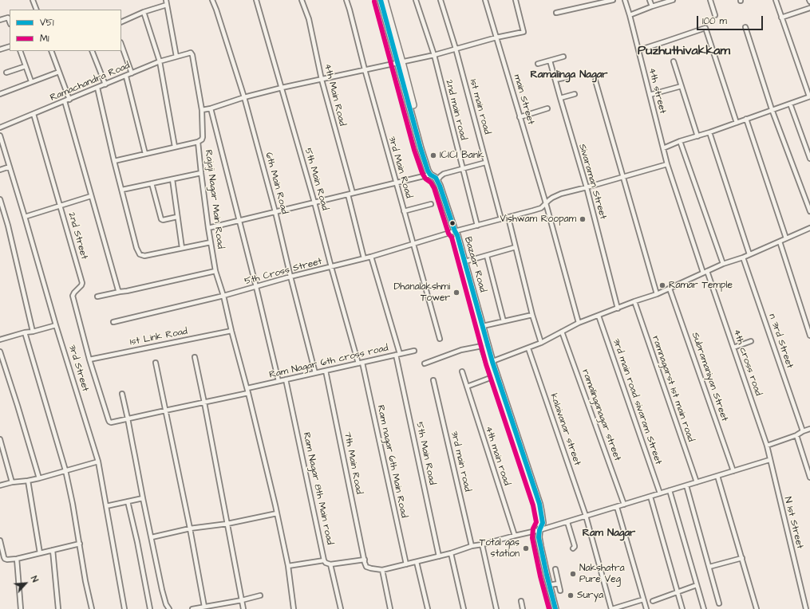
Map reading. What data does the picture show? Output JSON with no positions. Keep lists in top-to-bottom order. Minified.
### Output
{"streets":{"main road":["Bazaar Road"],"street":["Ramachandra Road","4th street","4th Main Road","main Street","1st main road","2nd main road","3rd Main Road","5th Main Road","Sivaraman Street","6th Main Road","Rajaji Nagar Main Road","2nd Street","5th Cross Street","1st Link Road","n 3rd Street","Ram Nagar 6th cross road","4th cross road","3rd Street","Subramaniyan Street","ramnagarst 1st main road","3rd main road sivaram Street","ramalinganagar street","kalaivanar street","4th main road","Ram nagar 6th Main Road","3rd main road","7th Main Road","Ram Nagar 8th Main road","N 1st Street"]},"crossings":[["Ramachandra Road","Rajaji Nagar Main Road"],["Ramachandra Road","2nd Street"],["4th street","5th Cross Street"],["4th street","4th cross road"],["main Street","5th Cross Street"],["1st main road","5th Cross Street"],["2nd main road","5th Cross Street"],["3rd Main Road","5th Cross Street"],["5th Main Road","5th Cross Street"],["5th Main Road","Ram Nagar 6th cross road"],["5th Main Road","Ram nagar 6th Main Road"],["Sivaraman Street","5th Cross Street"],["6th Main Road","5th Cross Street"],["6th Main Road","Ram Nagar 6th cross road"],["Rajaji Nagar Main Road","5th Cross Street"],["Rajaji Nagar Main Road","1st Link Road"],["Rajaji Nagar Main Road","Ram Nagar 6th cross road"],["2nd Street","1st Link Road"],["2nd Street","Ram Nagar 6th cross road"],["Bazaar Road","5th Cross Street"],["5th Cross Street","4th cross road"],["1st Link Road","Ram Nagar 6th cross road"],["Ram Nagar 6th cross road","Ram nagar 6th Main Road"],["Ram Nagar 6th cross road","7th Main Road"],["Ram Nagar 6th cross road","Ram Nagar 8th Main road"],["4th cross road","N 1st Street"]],"districts":["Puzhuthivakkam","Ramalinga Nagar","Ram Nagar"],"places":["ICICI Bank","Vishwam Roopam","Ramar Temple","Dhanalakshmi Tower","Total gas station","Nakshatra Pure Veg","Surya"],"lines":["transit line V51","transit line M1"],"legend":["V51","M1"],"scale_bar":"100 m","north":"top right"}
